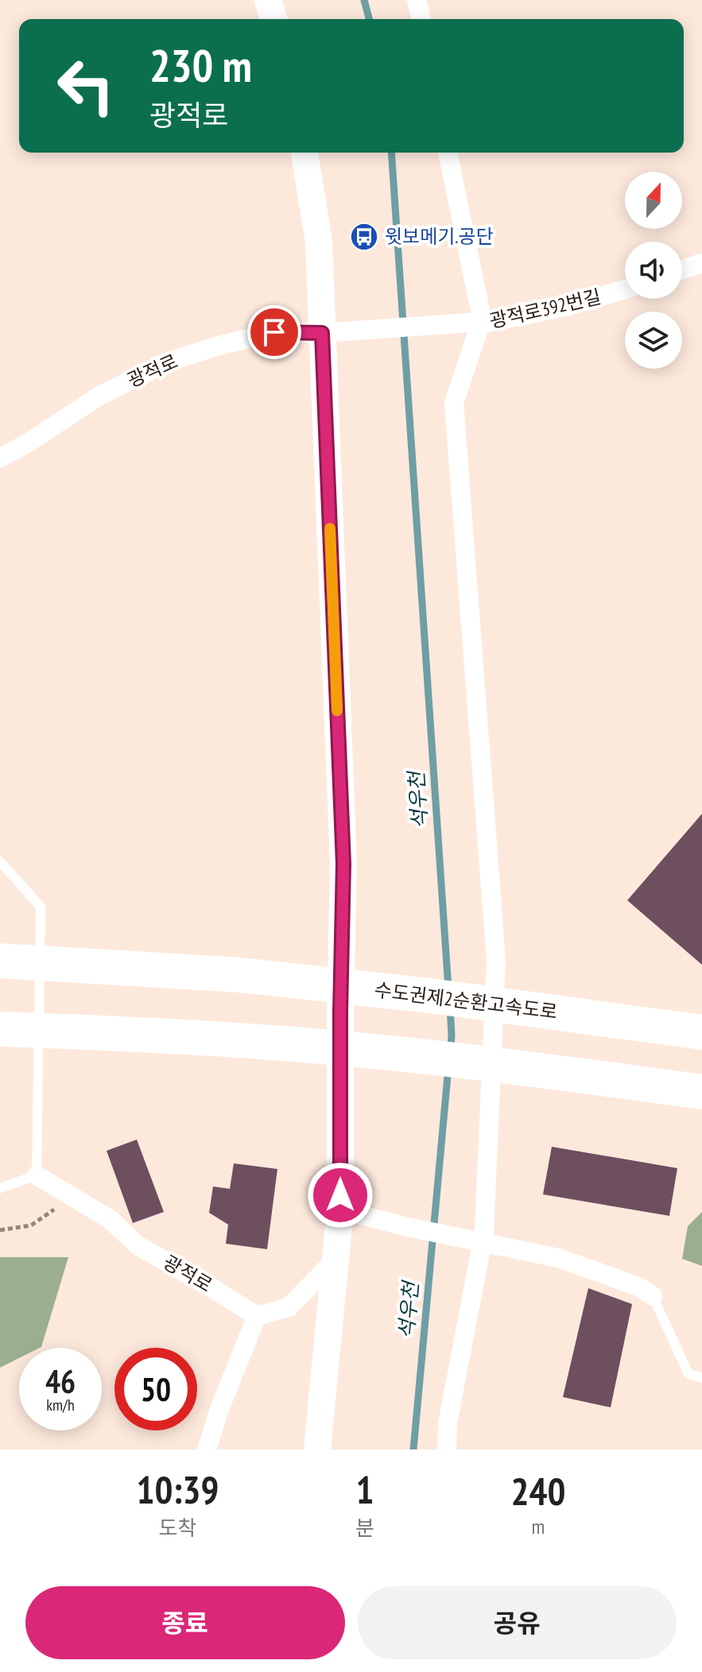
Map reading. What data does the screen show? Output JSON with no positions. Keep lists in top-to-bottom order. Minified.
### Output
{"streets":{"highway":["수도권제2순환고속도로"],"street":["광적로392번길","광적로"]},"crossings":[["광적로392번길","광적로"]],"water":["석우천"],"places":{"bus stop":["윗보메기.공단"]},"north":"top","page":{"turn":["230 m","광적로"],"speed":"46 km/h","limit":"50","eta":["10:39","도착","1","분","240","m"],"buttons":["종료","공유"]}}
